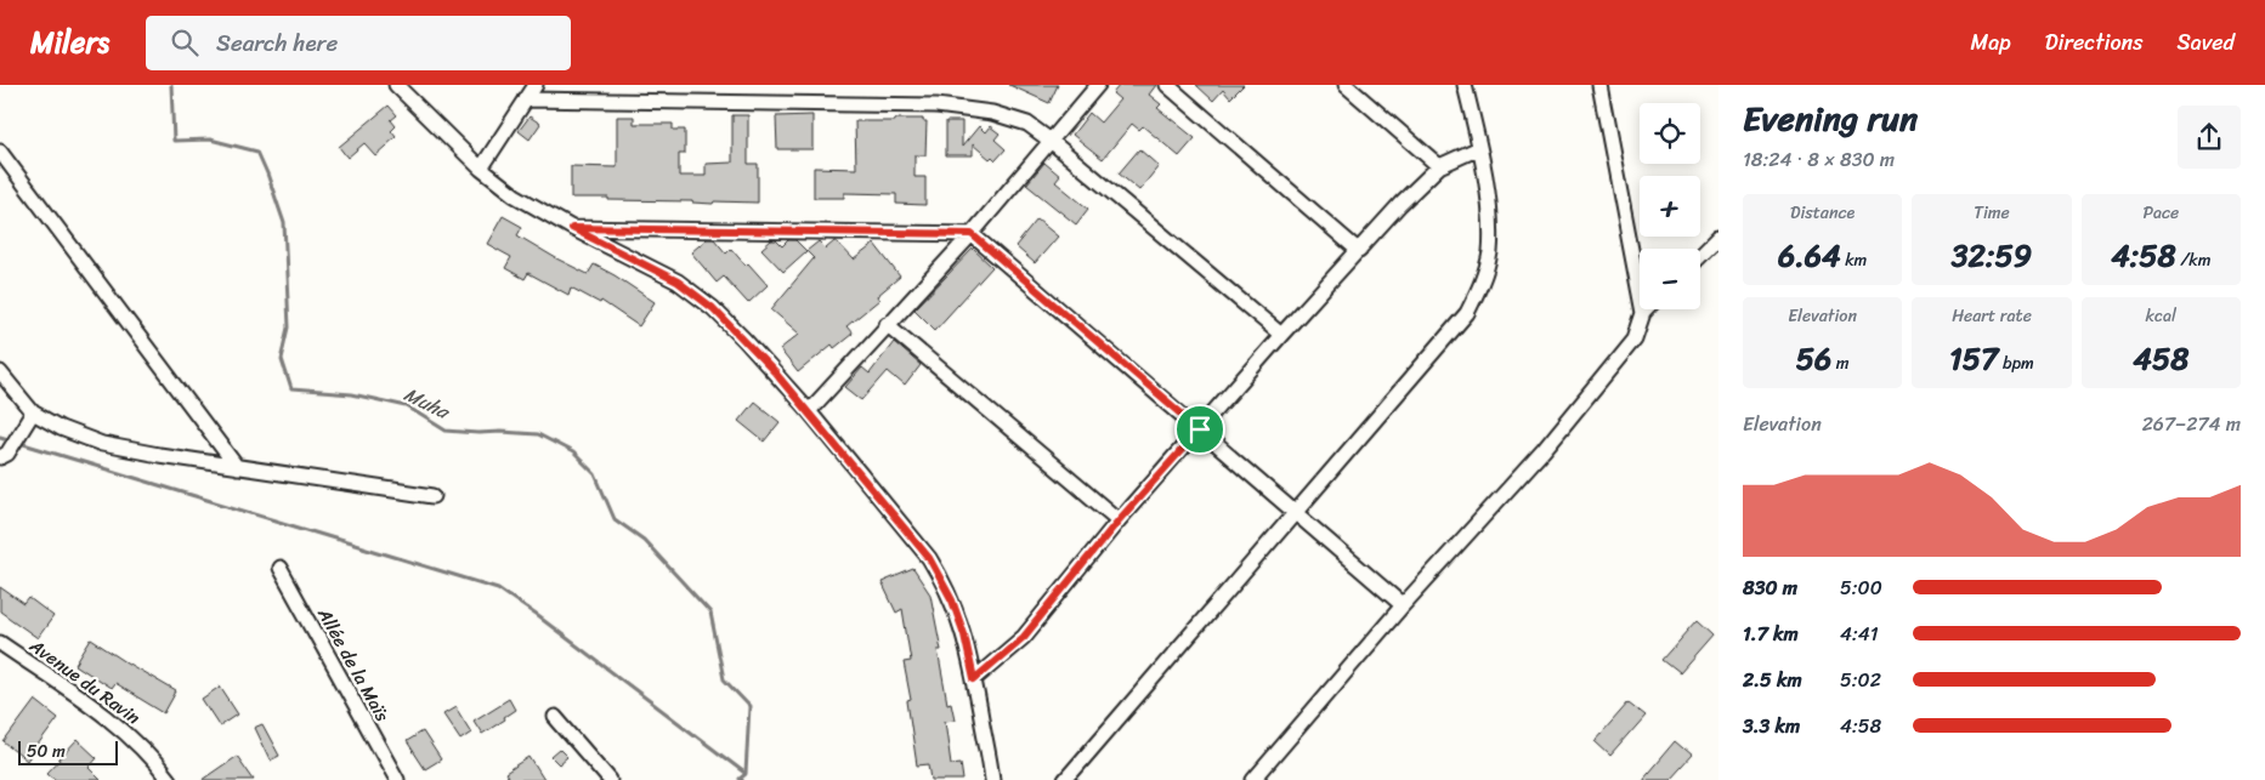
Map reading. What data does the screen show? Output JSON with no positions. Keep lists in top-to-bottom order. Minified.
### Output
{"streets":{"street":["Allée de la Maïs","Avenue du Ravin"]},"water":["Muha"],"scale_bar":"50 m","page":{"header":"Milers","search":"Search here","nav":["Map","Directions","Saved"],"heading":["Evening run","18:24 · 8 × 830 m"],"map_buttons":["+","−"],"stats":[["Distance","6.64 km"],["Time","32:59"],["Pace","4:58 /km"],["Elevation","56 m"],["Heart rate","157 bpm"],["kcal","458"]],"chart":["Elevation","267–274 m"],"list":[{"name":"830 m","note":"5:00"},{"name":"1.7 km","note":"4:41"},{"name":"2.5 km","note":"5:02"},{"name":"3.3 km","note":"4:58"}],"scale":"50 m"}}
